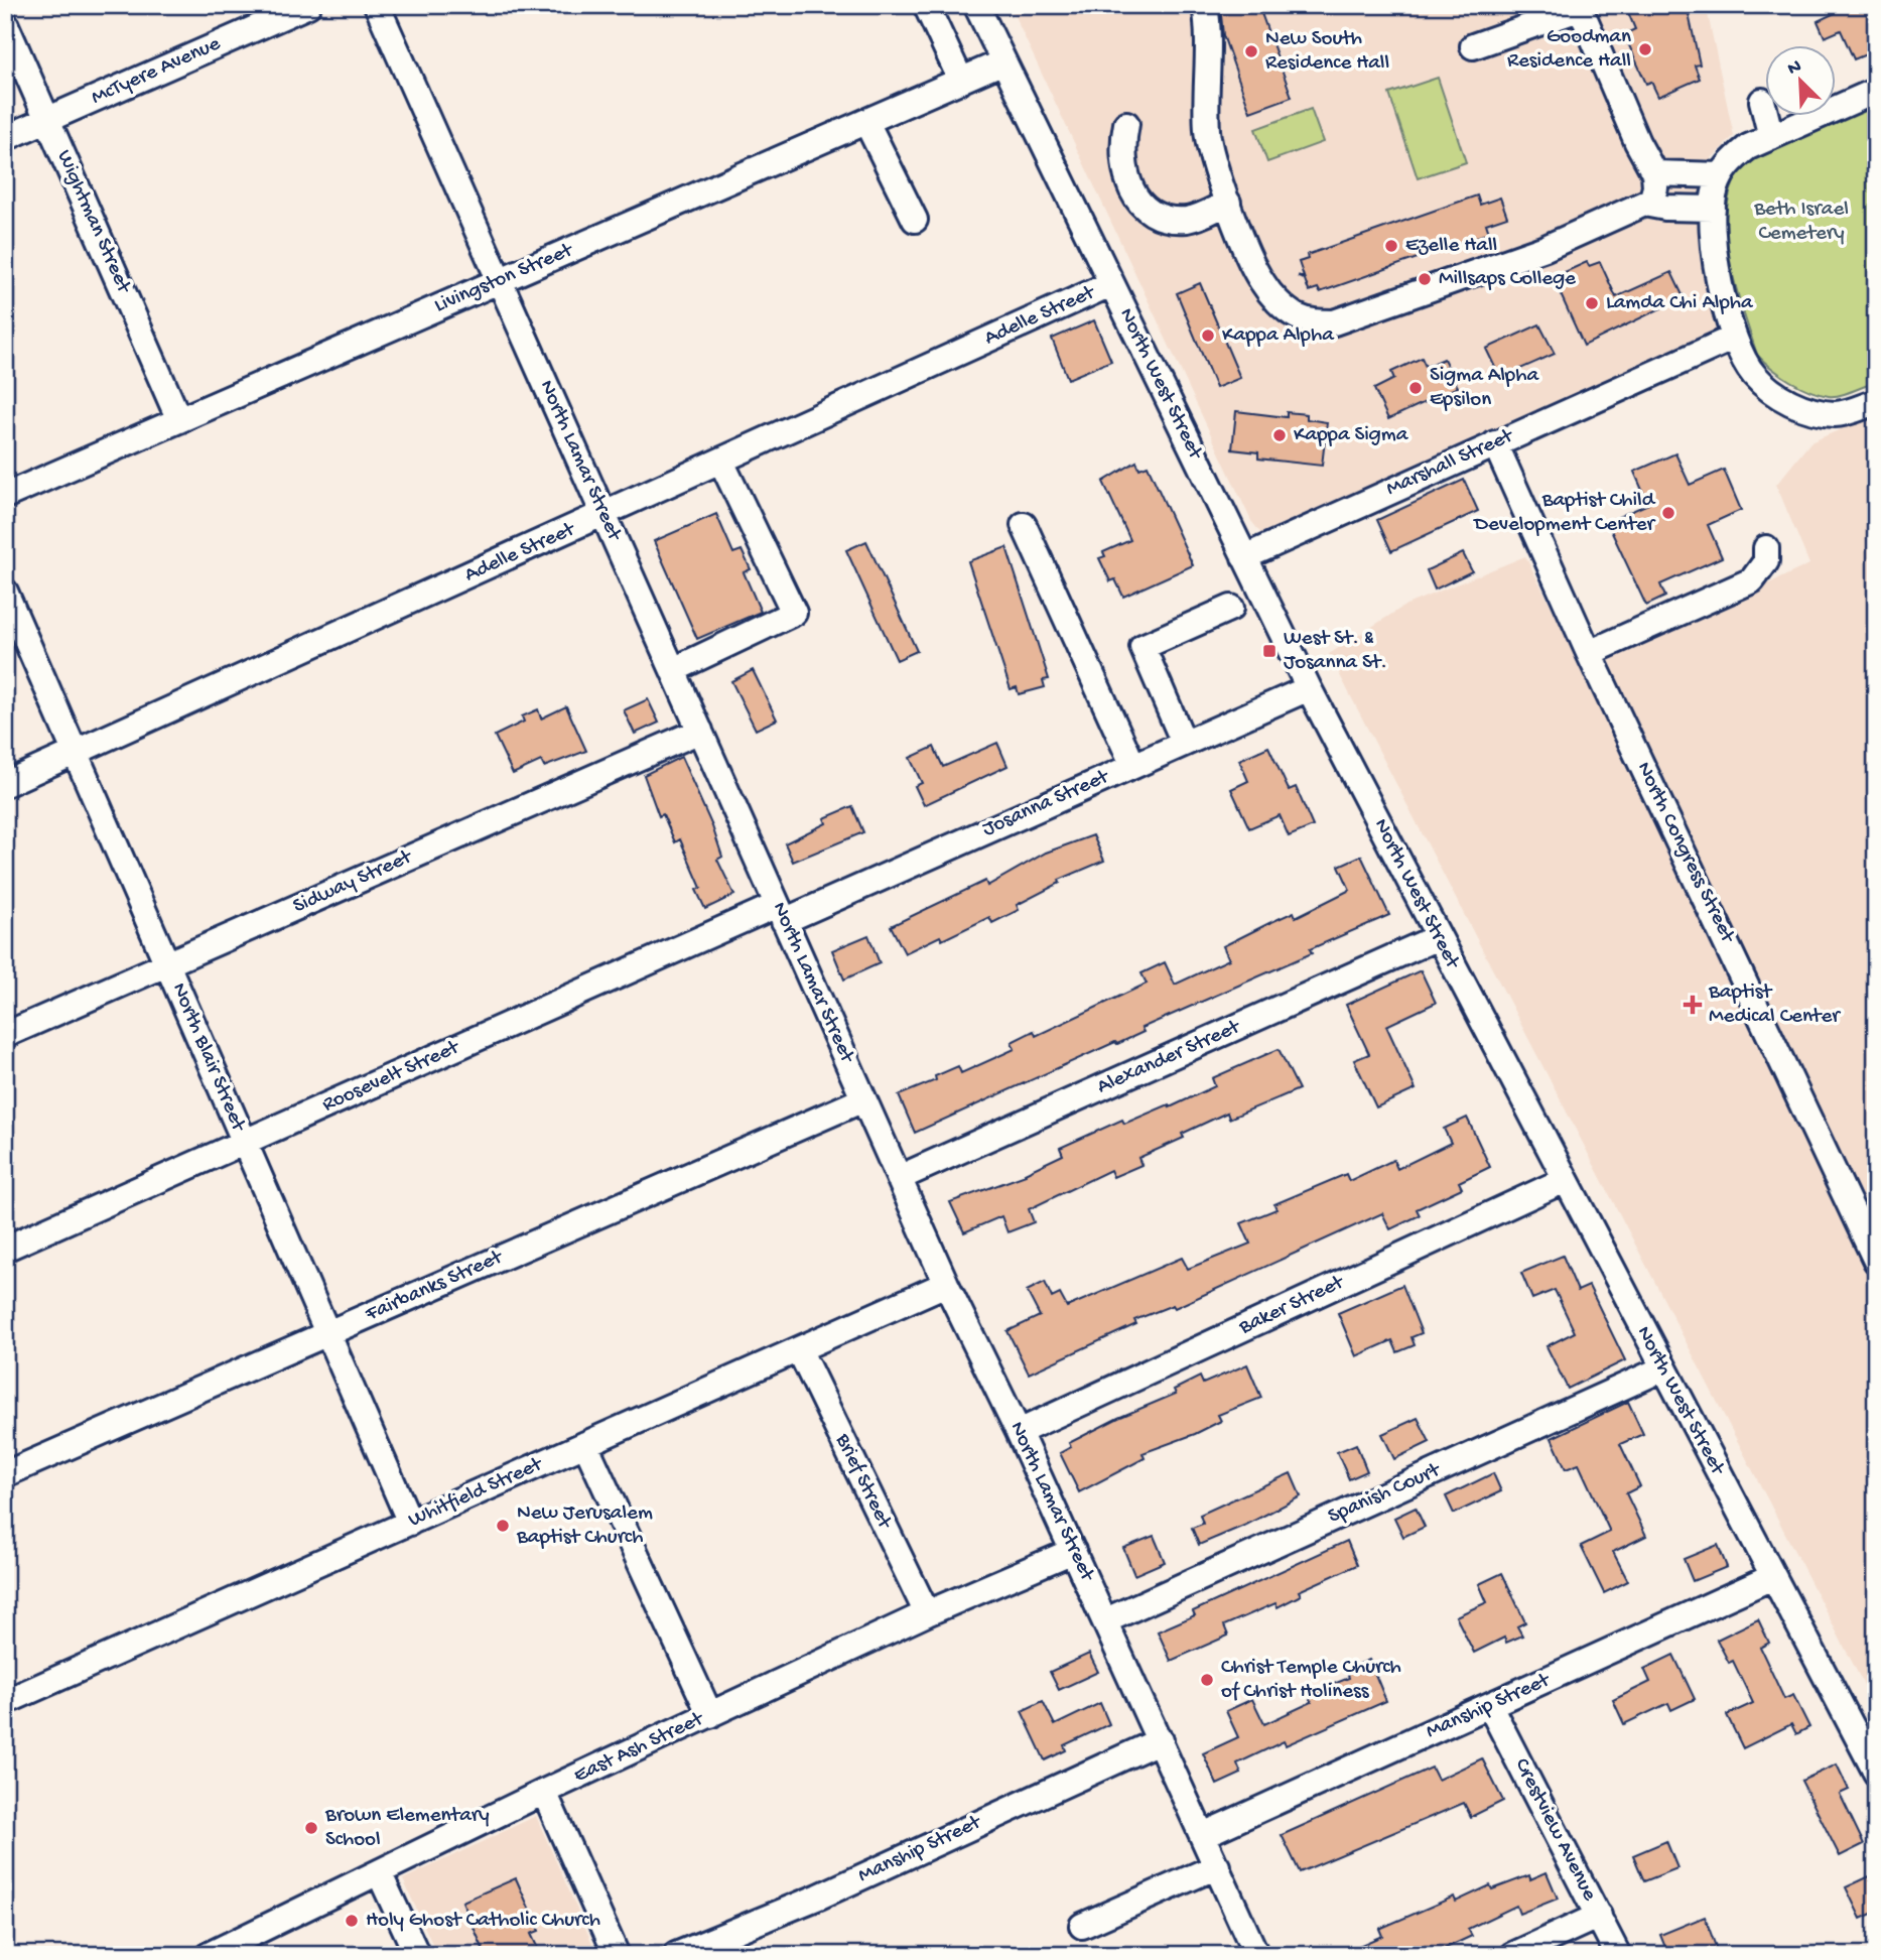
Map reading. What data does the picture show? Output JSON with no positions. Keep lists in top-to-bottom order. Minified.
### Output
{"streets":{"street":["McTyere Avenue","Wightman Street","Livingston Street","Adelle Street","North West Street","North Lamar Street","Marshall Street","Josanna Street","North Congress Street","Sidway Street","North Blair Street","Alexander Street","Roosevelt Street","Fairbanks Street","Baker Street","Brief Street","Whitfield Street","Spanish Court","Manship Street","East Ash Street","Crestview Avenue"]},"crossings":[["McTyere Avenue","Wightman Street"],["Wightman Street","Livingston Street"],["Livingston Street","North West Street"],["Livingston Street","North Lamar Street"],["Adelle Street","North West Street"],["Adelle Street","North Lamar Street"],["Adelle Street","North Blair Street"],["North West Street","Marshall Street"],["North West Street","Josanna Street"],["North West Street","Alexander Street"],["North West Street","Baker Street"],["North West Street","Spanish Court"],["North West Street","Manship Street"],["North Lamar Street","Josanna Street"],["North Lamar Street","Sidway Street"],["North Lamar Street","Alexander Street"],["North Lamar Street","Roosevelt Street"],["North Lamar Street","Fairbanks Street"],["North Lamar Street","Baker Street"],["North Lamar Street","Whitfield Street"],["North Lamar Street","Spanish Court"],["North Lamar Street","Manship Street"],["North Lamar Street","East Ash Street"],["Marshall Street","North Congress Street"],["Josanna Street","Roosevelt Street"],["Sidway Street","North Blair Street"],["North Blair Street","Roosevelt Street"],["North Blair Street","Fairbanks Street"],["North Blair Street","Whitfield Street"],["Brief Street","Whitfield Street"],["Brief Street","East Ash Street"],["Manship Street","Crestview Avenue"]],"parks":["Beth Israel Cemetery"],"places":{"other":["Goodman Residence Hall","New South Residence Hall","Ezelle Hall","Millsaps College","Lamda Chi Alpha","Kappa Alpha","Sigma Alpha Epsilon","Kappa Sigma","Baptist Child Development Center","New Jerusalem Baptist Church","Christ Temple Church of Christ Holiness","Brown Elementary School","Holy Ghost Catholic Church"],"transit":["West St. & Josanna St."],"health":["Baptist Medical Center"]},"north":"top left"}
